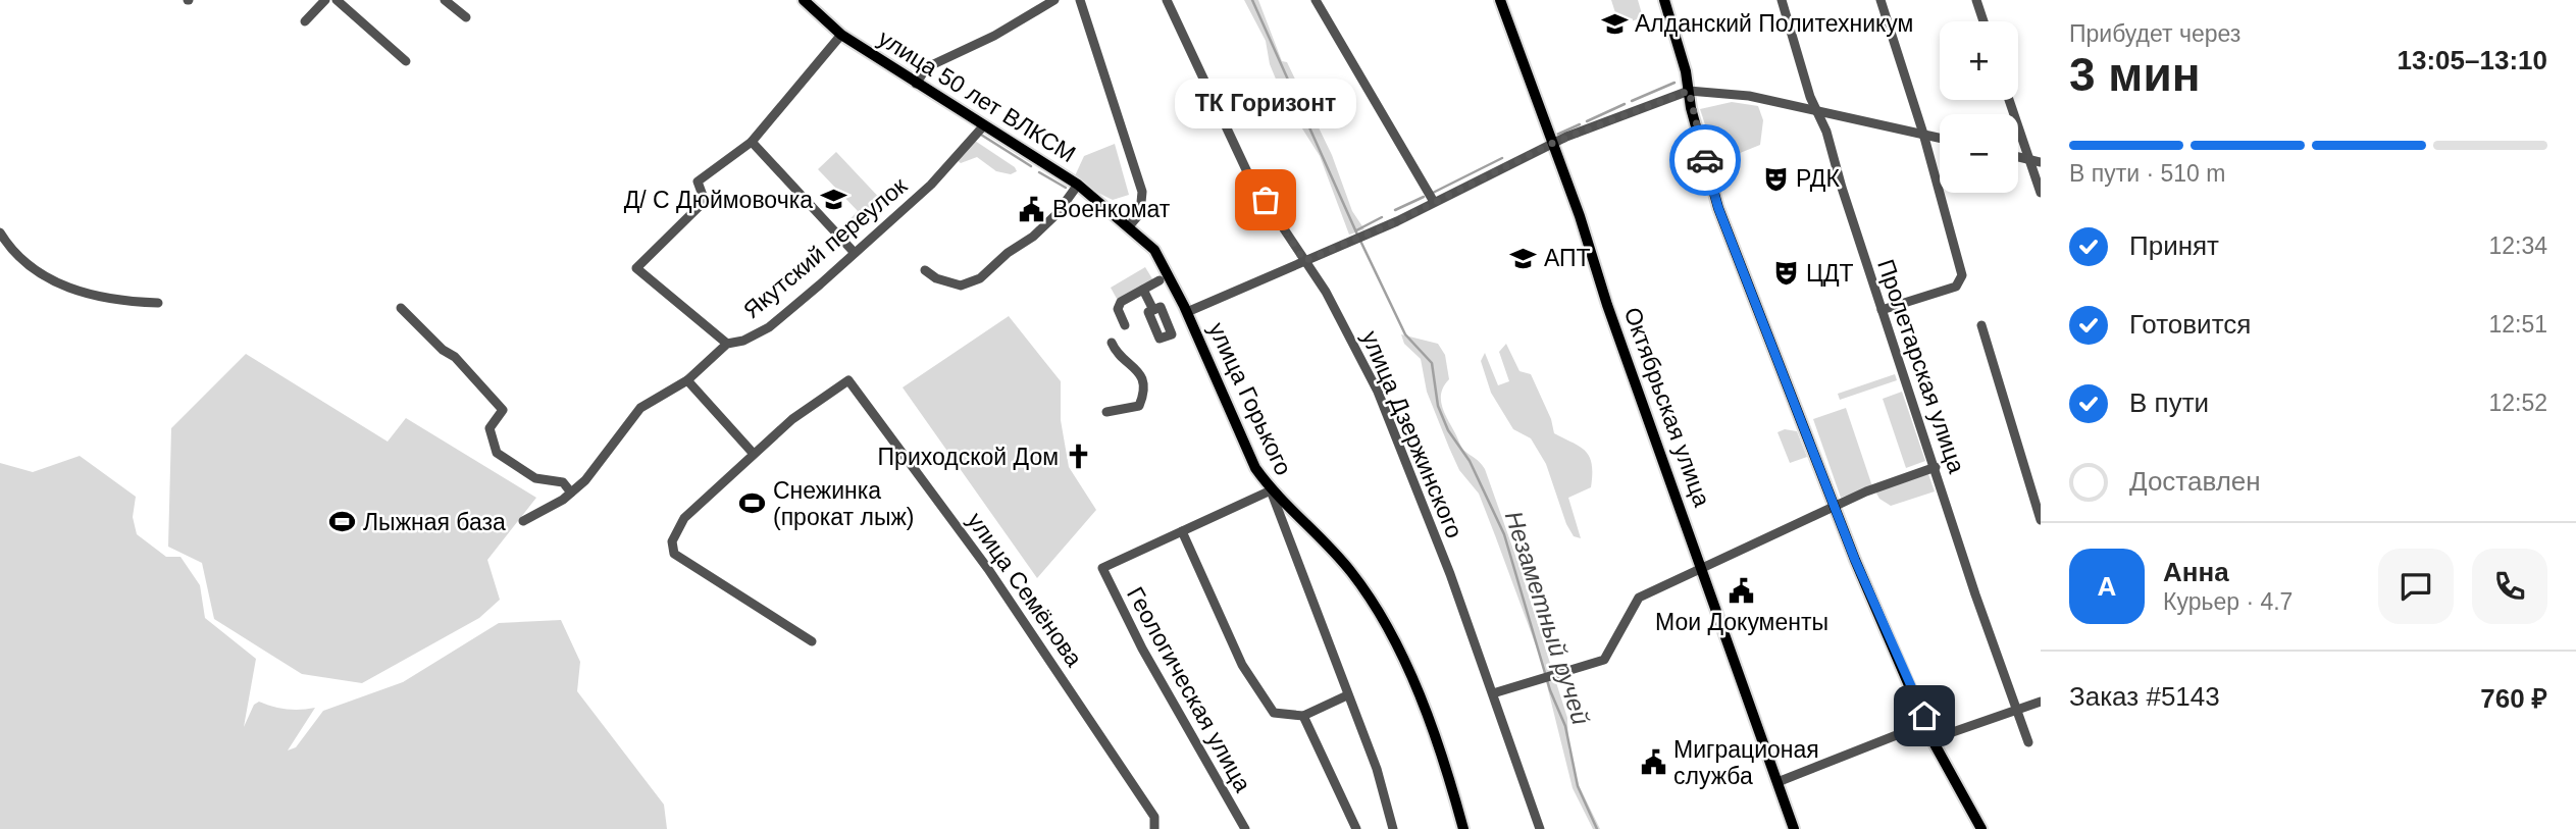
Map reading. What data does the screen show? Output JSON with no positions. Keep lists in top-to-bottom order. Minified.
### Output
{"streets":{"main road":["улица 50 лет ВЛКСМ","улица Горького","Октябрьская улица"],"street":["Якутский переулок","Пролетарская улица","улица Дзержинского","улица Семёнова","Геологическая улица"]},"crossings":[["улица 50 лет ВЛКСМ","Якутский переулок"],["улица 50 лет ВЛКСМ","улица Горького"]],"water":["Незаметный ручей"],"places":{"school or university":["Алданский Политехникум","Д/ С Дюймовочка","АПТ"],"theatre":["РДК","ЦДТ"],"other":["ТК Горизонт"],"public building":["Военкомат","Мои Документы","Миграционая служба"],"church":["Приходской Дом"],"sports":["Снежинка (прокат лыж)","Лыжная база"]},"page":{"heading":["3 мин","Прибудет через","13:05–13:10"],"panel":["Анна","Курьер · 4.7","Заказ #5143","760 ₽"],"map_buttons":["+","−"],"bubble":"ТК Горизонт","bar":"В пути · 510 m","list":[["Принят","12:34"],["Готовится","12:51"],["В пути","12:52"],"Доставлен"],"round":"А"}}
